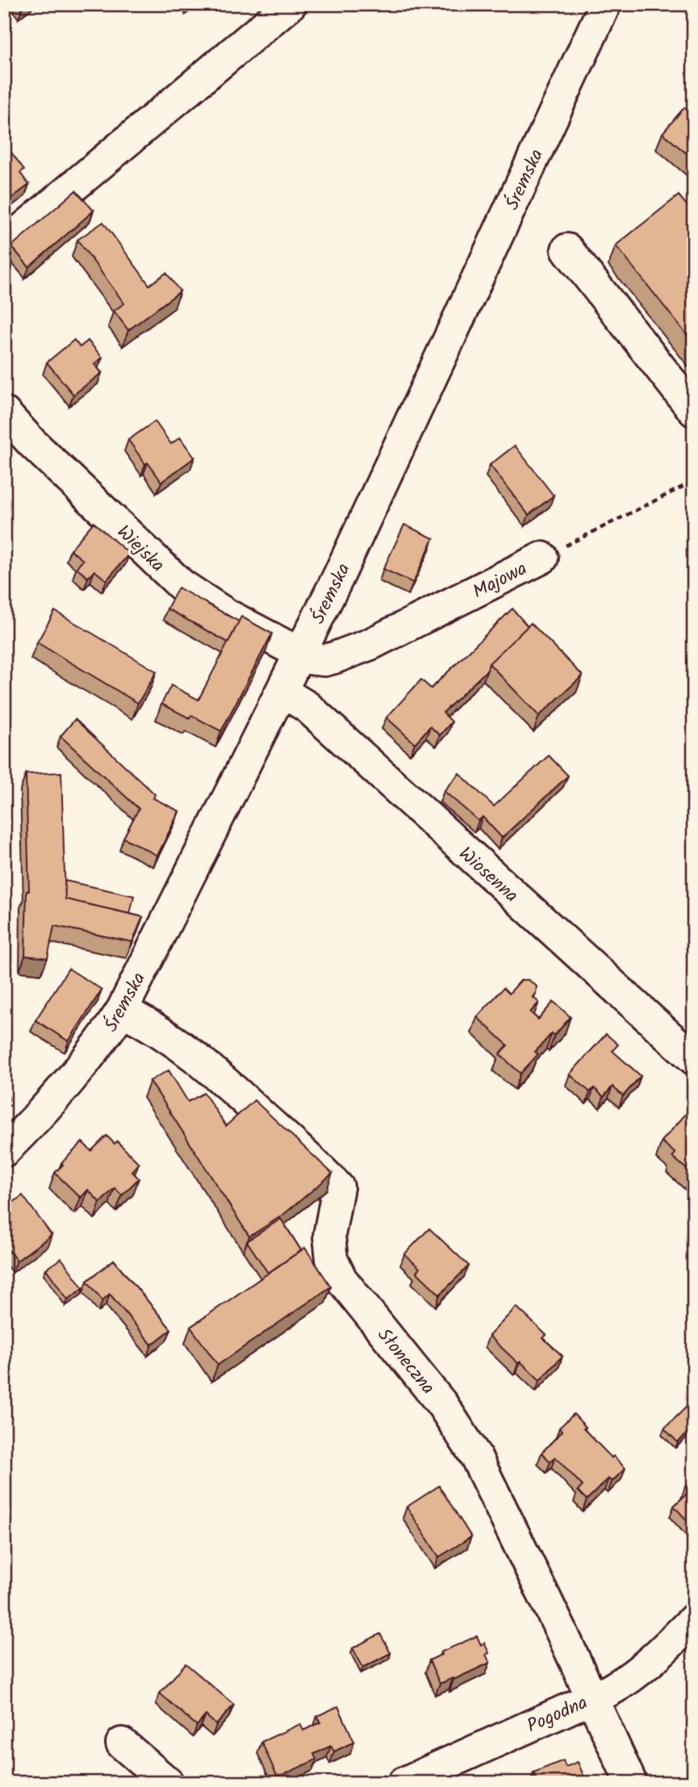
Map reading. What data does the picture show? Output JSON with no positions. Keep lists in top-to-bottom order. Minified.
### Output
{"streets":{"street":["Śremska","Wiejska","Majowa","Wiosenna","Słoneczna","Pogodna"]},"crossings":[["Śremska","Wiejska"],["Śremska","Majowa"],["Śremska","Wiosenna"],["Śremska","Słoneczna"],["Wiejska","Majowa"],["Słoneczna","Pogodna"]]}
